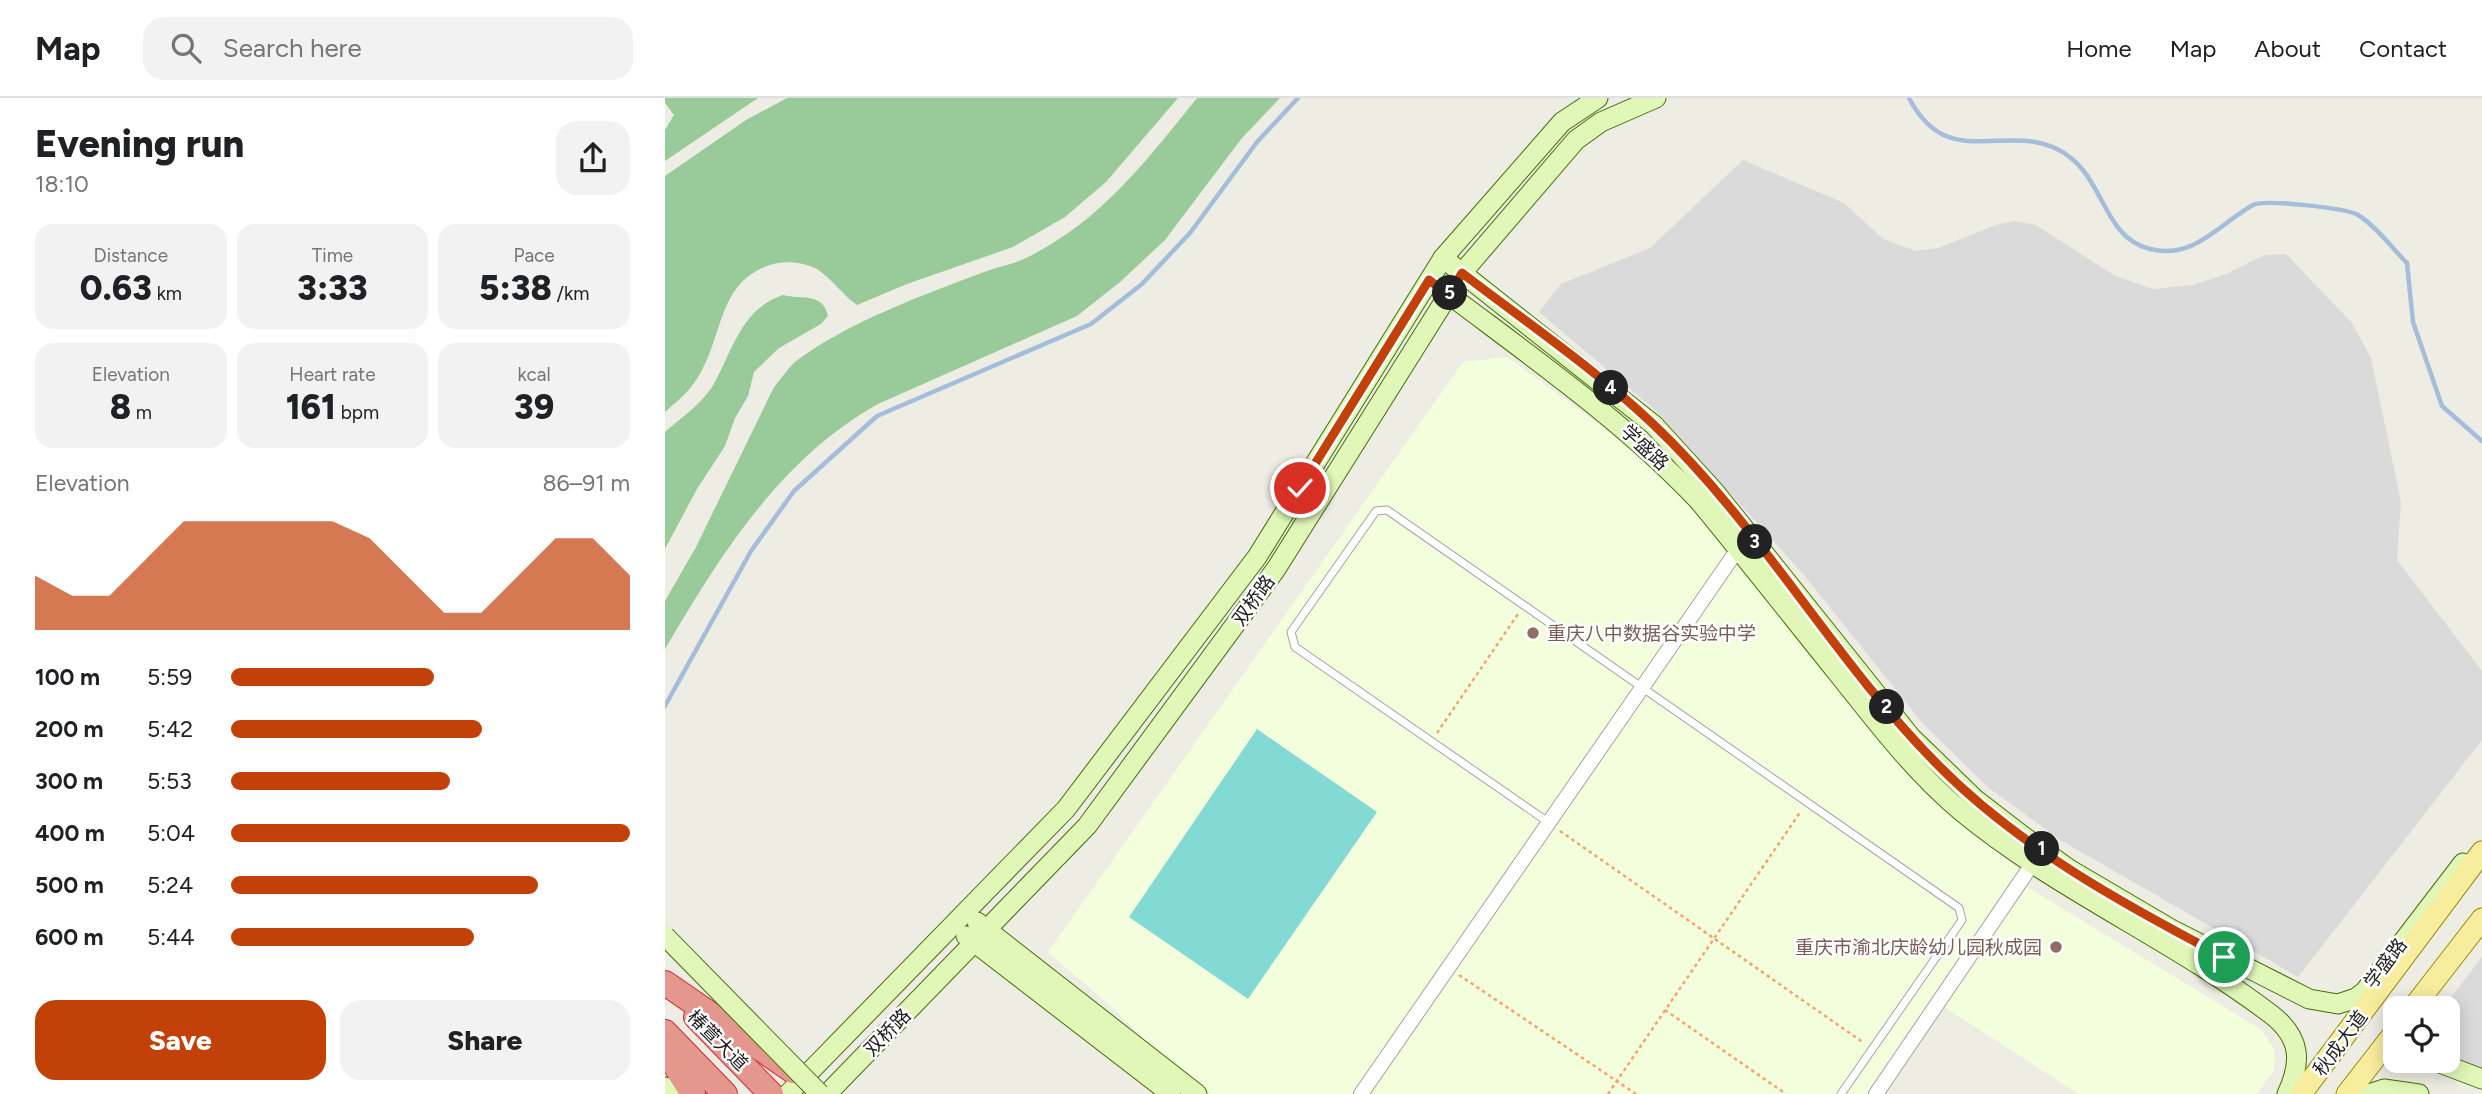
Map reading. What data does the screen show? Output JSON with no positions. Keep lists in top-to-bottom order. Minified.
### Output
{"streets":{"highway":["椿萱大道"],"main road":["学盛路","双桥路","秋成大道"]},"crossings":[["学盛路","双桥路"],["学盛路","秋成大道"]],"places":["重庆八中数据谷实验中学","重庆市渝北庆龄幼儿园秋成园"],"page":{"header":"Map","search":"Search here","nav":["Home","Map","About","Contact"],"heading":["Evening run","18:10"],"stats":[["Distance","0.63 km"],["Time","3:33"],["Pace","5:38 /km"],["Elevation","8 m"],["Heart rate","161 bpm"],["kcal","39"]],"pins":["5","4","3","2","1"],"chart":["Elevation","86–91 m"],"list":[{"name":"100 m","note":"5:59"},{"name":"200 m","note":"5:42"},{"name":"300 m","note":"5:53"},{"name":"400 m","note":"5:04"},{"name":"500 m","note":"5:24"},{"name":"600 m","note":"5:44"}],"buttons":["Save","Share"]}}
